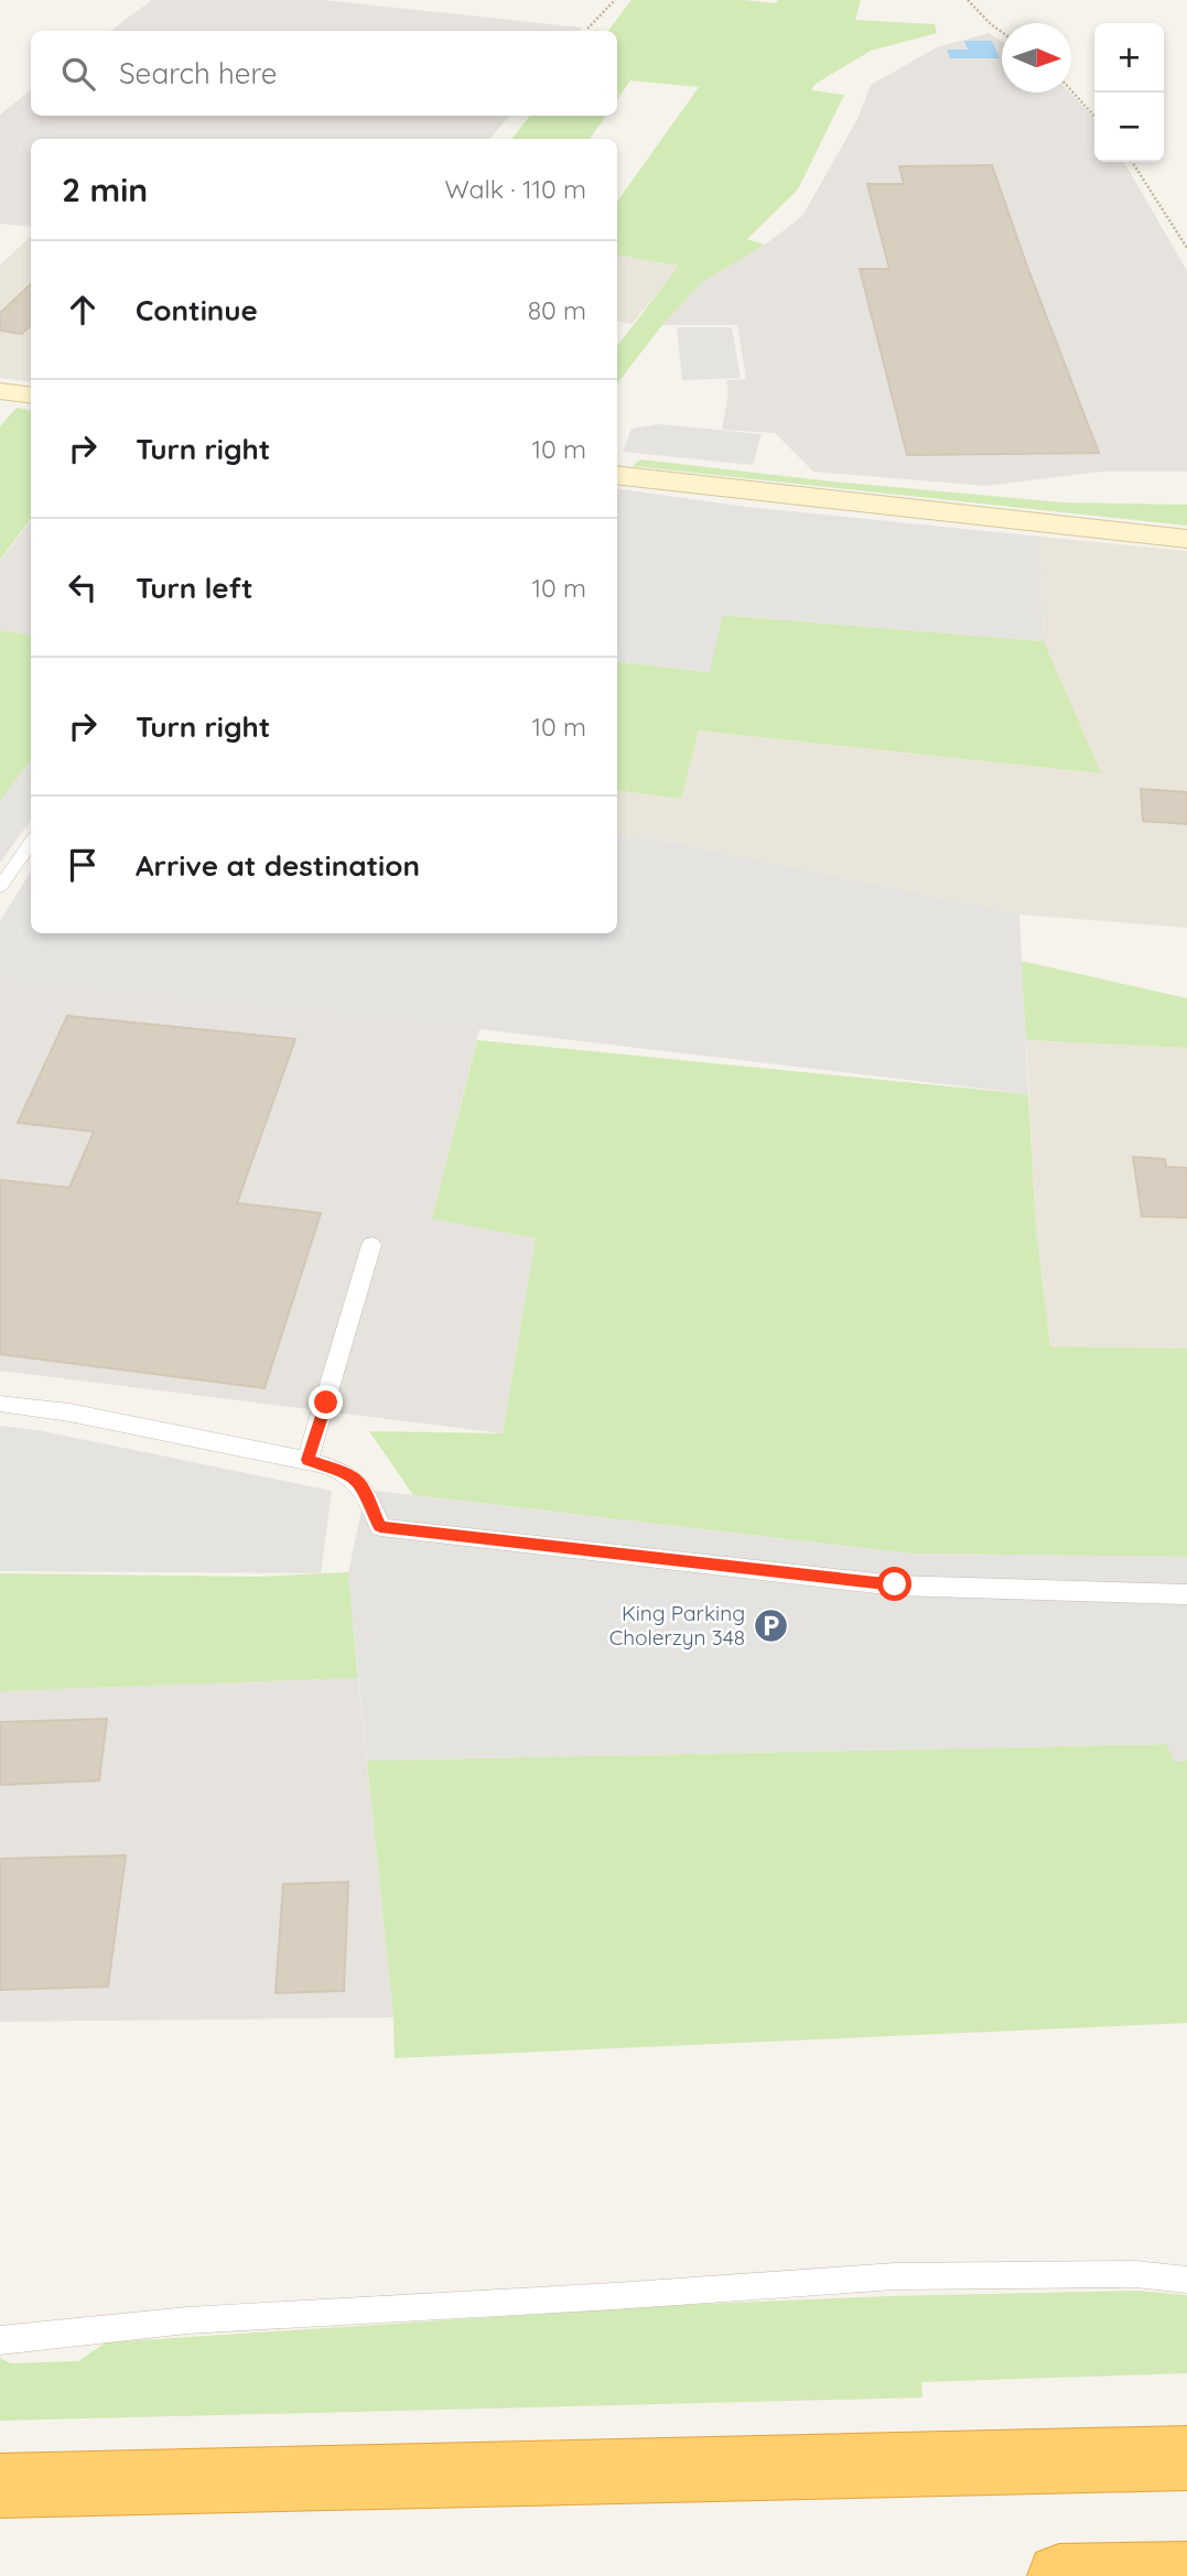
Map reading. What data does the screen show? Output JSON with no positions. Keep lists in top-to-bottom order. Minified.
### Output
{"places":{"parking":["King Parking Cholerzyn 348"]},"north":"right","page":{"map_buttons":["+","−"],"search":"Search here","heading":["2 min","Walk · 110 m"],"list":[["Continue","80 m"],["Turn right","10 m"],["Turn left","10 m"],["Turn right","10 m"],"Arrive at destination"]}}
